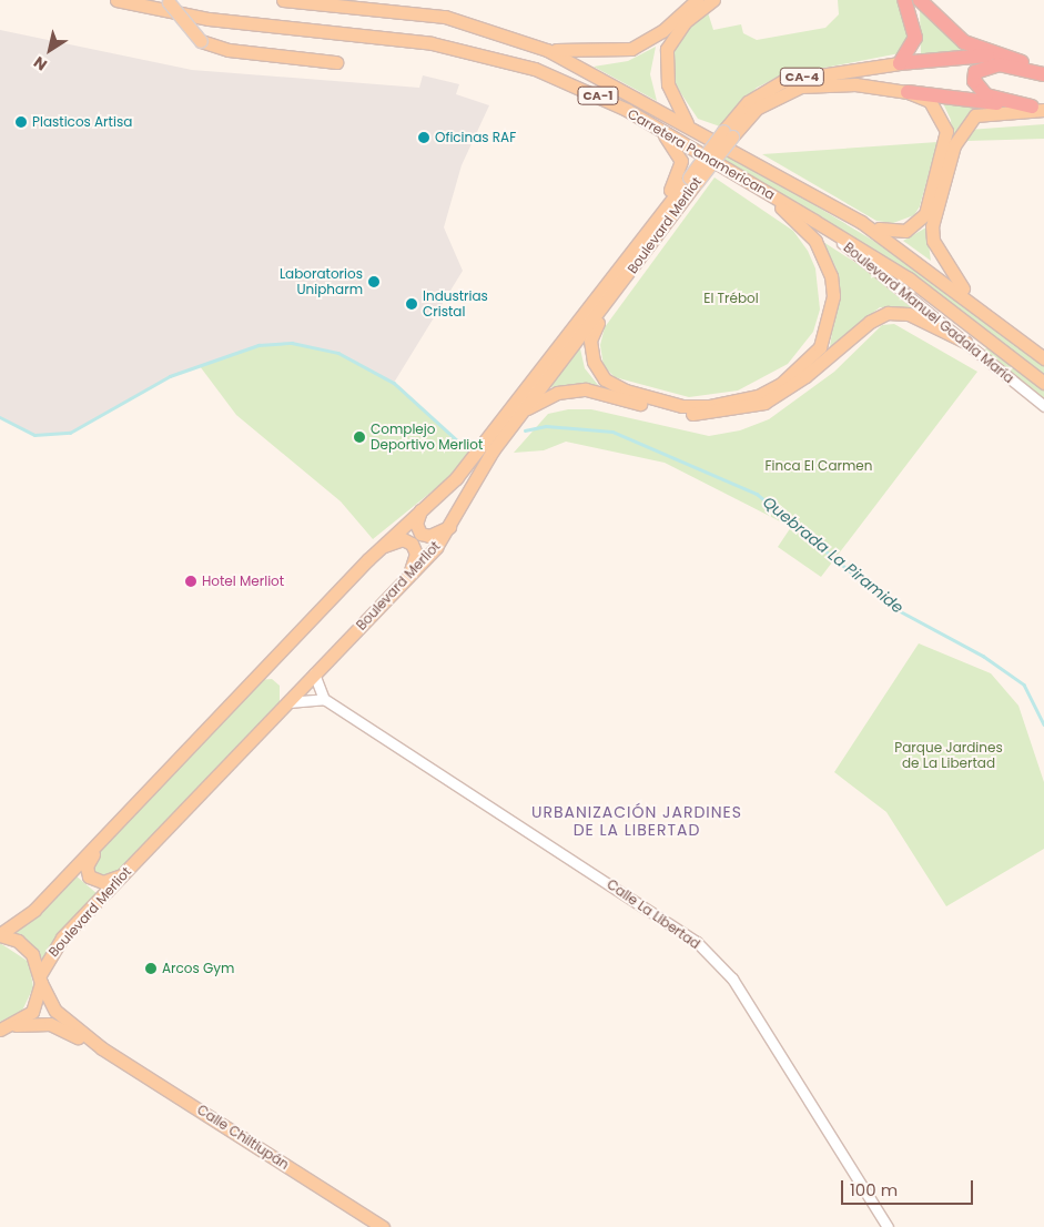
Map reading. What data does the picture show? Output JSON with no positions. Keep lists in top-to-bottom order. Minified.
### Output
{"streets":{"highway":["CA-4"],"main road":["CA-1","Carretera Panamericana","Boulevard Merliot","Calle Chiltiupán"],"street":["Boulevard Manuel Gadala María","Calle La Libertad"]},"crossings":[["CA-4","Boulevard Merliot"],["Carretera Panamericana","Boulevard Manuel Gadala María"],["Boulevard Merliot","Calle Chiltiupán"]],"districts":["URBANIZACIÓN JARDINES DE LA LIBERTAD"],"water":["Quebrada La Piramide"],"parks":["El Trébol","Finca El Carmen","Parque Jardines de La Libertad"],"places":["Plasticos Artisa","Oficinas RAF","Laboratorios Unipharm","Industrias Cristal","Complejo Deportivo Merliot","Hotel Merliot","Arcos Gym"],"scale_bar":"100 m","north":"bottom left"}
